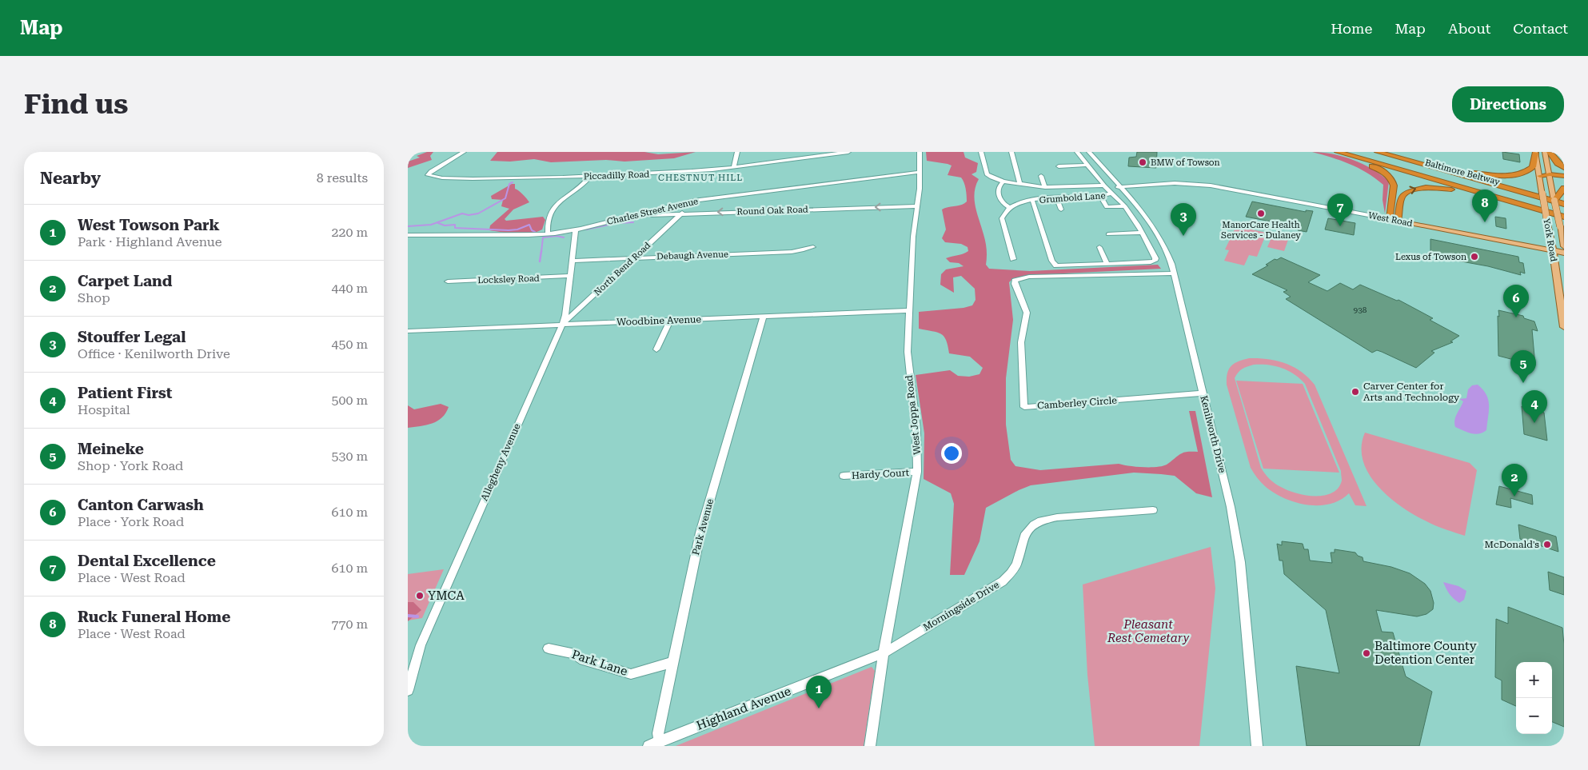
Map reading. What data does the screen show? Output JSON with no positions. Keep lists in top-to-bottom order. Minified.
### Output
{"streets":{"highway":["Baltimore Beltway"],"main road":["West Road","York Road"],"street":["Piccadilly Road","Grumbold Lane","Round Oak Road","Charles Street Avenue","Debaugh Avenue","North Bend Road","Locksley Road","Woodbine Avenue","Camberley Circle","West Joppa Road","Kenilworth Drive","Allegheny Avenue","Hardy Court","Park Avenue","Morningside Drive","Park Lane","Highland Avenue"]},"crossings":[["Round Oak Road","Charles Street Avenue"],["Round Oak Road","North Bend Road"],["Round Oak Road","West Joppa Road"],["Charles Street Avenue","West Joppa Road"],["Charles Street Avenue","Allegheny Avenue"],["West Road","York Road"],["West Road","Kenilworth Drive"],["Debaugh Avenue","North Bend Road"],["Debaugh Avenue","Allegheny Avenue"],["North Bend Road","Woodbine Avenue"],["North Bend Road","Allegheny Avenue"],["Locksley Road","Allegheny Avenue"],["Woodbine Avenue","West Joppa Road"],["Woodbine Avenue","Allegheny Avenue"],["Woodbine Avenue","Park Avenue"],["Camberley Circle","Kenilworth Drive"],["West Joppa Road","Hardy Court"],["West Joppa Road","Morningside Drive"],["West Joppa Road","Highland Avenue"],["Park Avenue","Park Lane"],["Park Avenue","Highland Avenue"],["Morningside Drive","Highland Avenue"]],"one_way":["Round Oak Road"],"districts":["CHESTNUT HILL"],"parks":["Pleasant Rest Cemetary"],"places":["BMW of Towson","ManorCare Health Services - Dulaney","Lexus of Towson","Carver Center for Arts and Technology","McDonald's","YMCA","Baltimore County Detention Center"],"house_numbers":["938"],"page":{"header":"Map","nav":["Home","Map","About","Contact"],"buttons":"Directions","title":"Find us","heading":["Nearby","8 results"],"pins":["8","7","3","6","5","4","2","1"],"list":[{"mark":"1","name":"West Towson Park","note":"Park · Highland Avenue","value":"220 m"},{"mark":"2","name":"Carpet Land","note":"Shop","value":"440 m"},{"mark":"3","name":"Stouffer Legal","note":"Office · Kenilworth Drive","value":"450 m"},{"mark":"4","name":"Patient First","note":"Hospital","value":"500 m"},{"mark":"5","name":"Meineke","note":"Shop · York Road","value":"530 m"},{"mark":"6","name":"Canton Carwash","note":"Place · York Road","value":"610 m"},{"mark":"7","name":"Dental Excellence","note":"Place · West Road","value":"610 m"},{"mark":"8","name":"Ruck Funeral Home","note":"Place · West Road","value":"770 m"}],"map_buttons":["+","−"]}}
